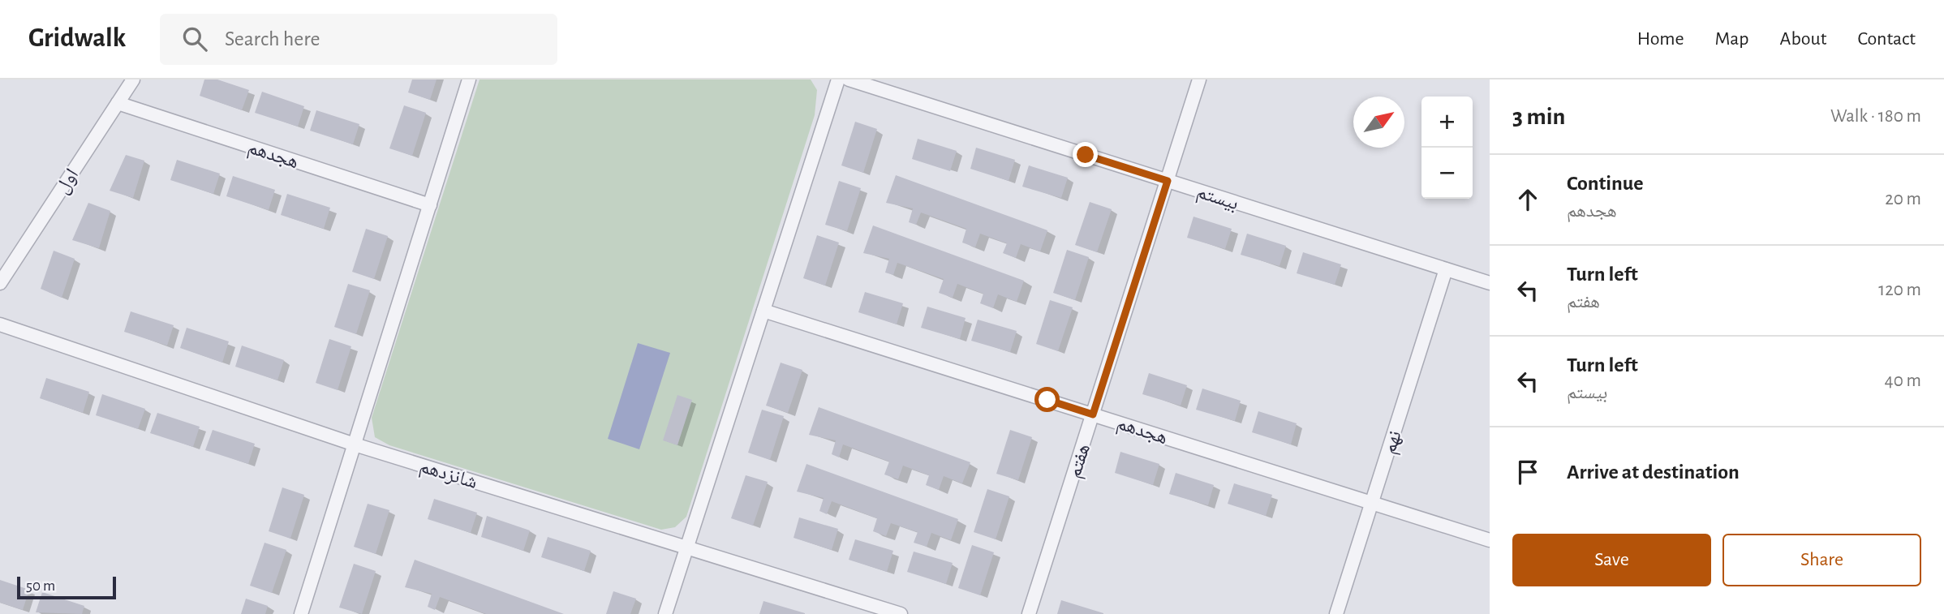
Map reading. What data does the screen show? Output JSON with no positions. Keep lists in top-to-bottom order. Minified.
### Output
{"streets":{"street":["هجدهم","اول","بیستم","نهم","هفتم","شانزدهم"]},"crossings":[["هجدهم","اول"],["هجدهم","نهم"],["هجدهم","هفتم"],["بیستم","نهم"],["بیستم","هفتم"]],"scale_bar":"50 m","north":"top right","page":{"header":"Gridwalk","search":"Search here","nav":["Home","Map","About","Contact"],"heading":["3 min","Walk · 180 m"],"map_buttons":["+","−"],"list":[["Continue","هجدهم","20 m"],["Turn left","هفتم","120 m"],["Turn left","بیستم","40 m"],"Arrive at destination"],"buttons":["Save","Share"],"scale":"50 m"}}
